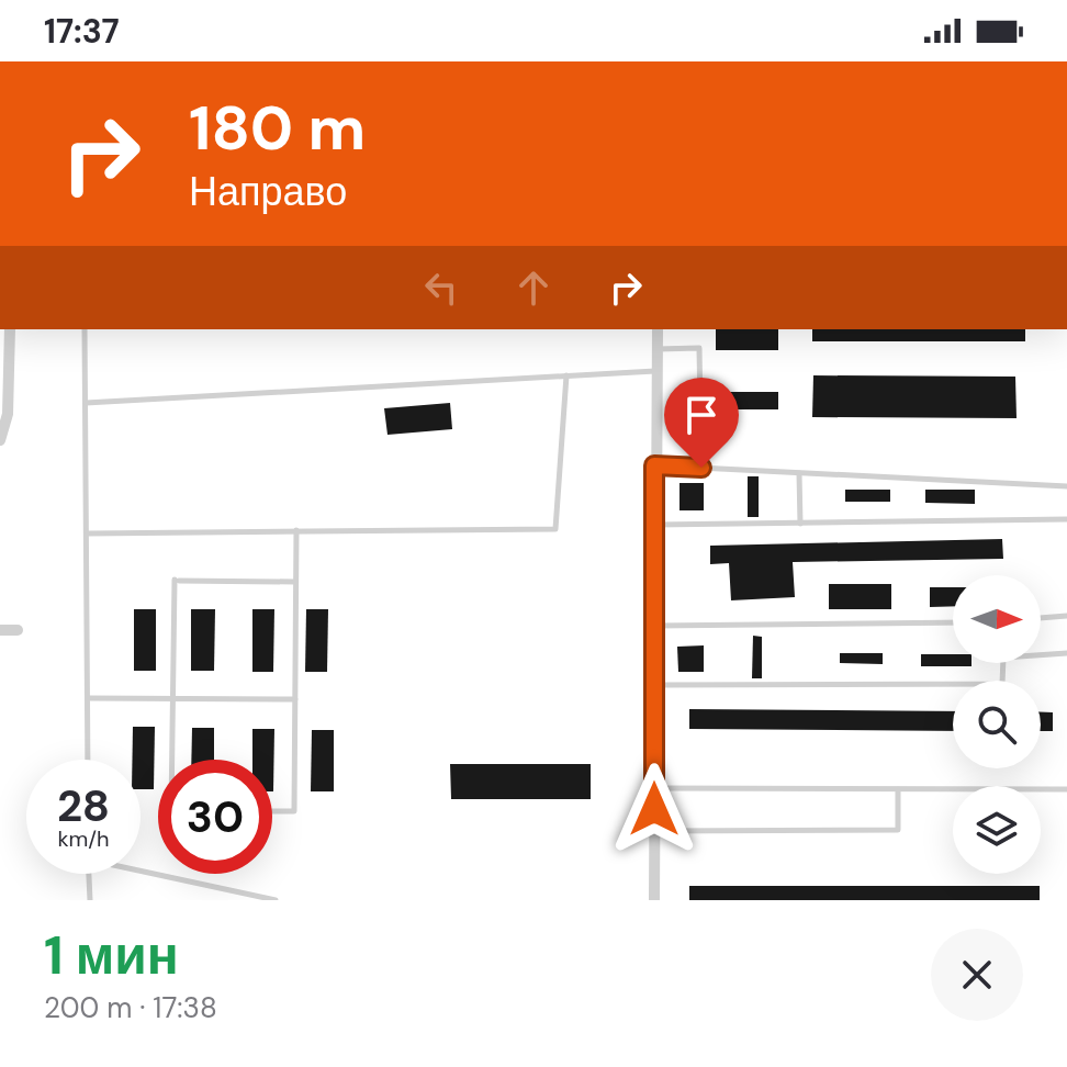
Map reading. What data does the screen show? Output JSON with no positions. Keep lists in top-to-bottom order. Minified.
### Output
{"north":"right","page":{"status":"17:37","turn":["180 m","Направо"],"speed":"28 km/h","limit":"30","heading":["1 мин","200 m · 17:38"]}}
